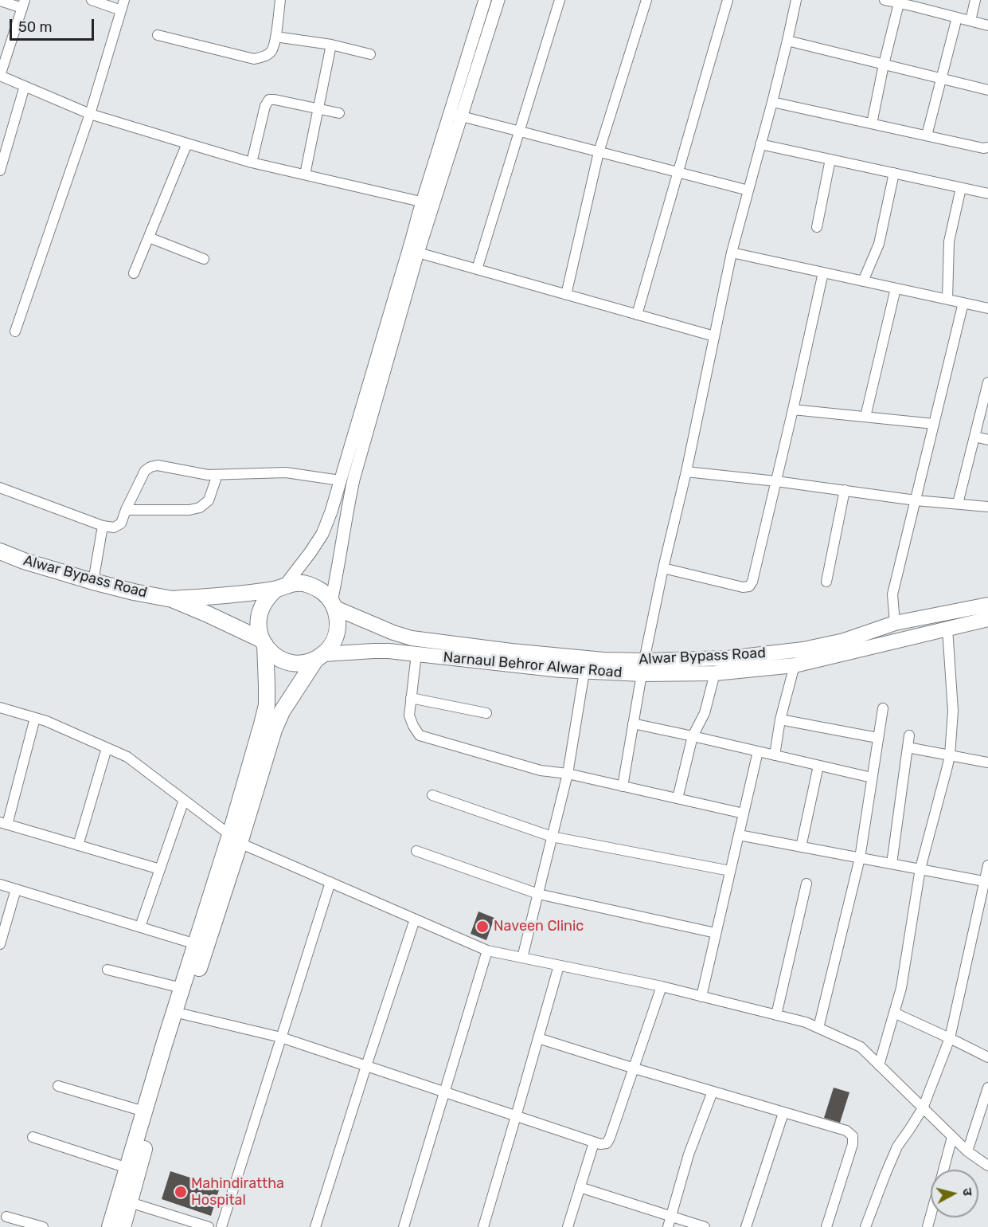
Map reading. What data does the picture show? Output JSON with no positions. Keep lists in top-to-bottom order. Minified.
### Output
{"streets":{"highway":["Alwar Bypass Road"],"main road":["Narnaul Behror Alwar Road"]},"crossings":[["Alwar Bypass Road","Narnaul Behror Alwar Road"]],"places":["Naveen Clinic","Mahindirattha Hospital"],"scale_bar":"50 m","north":"right"}
